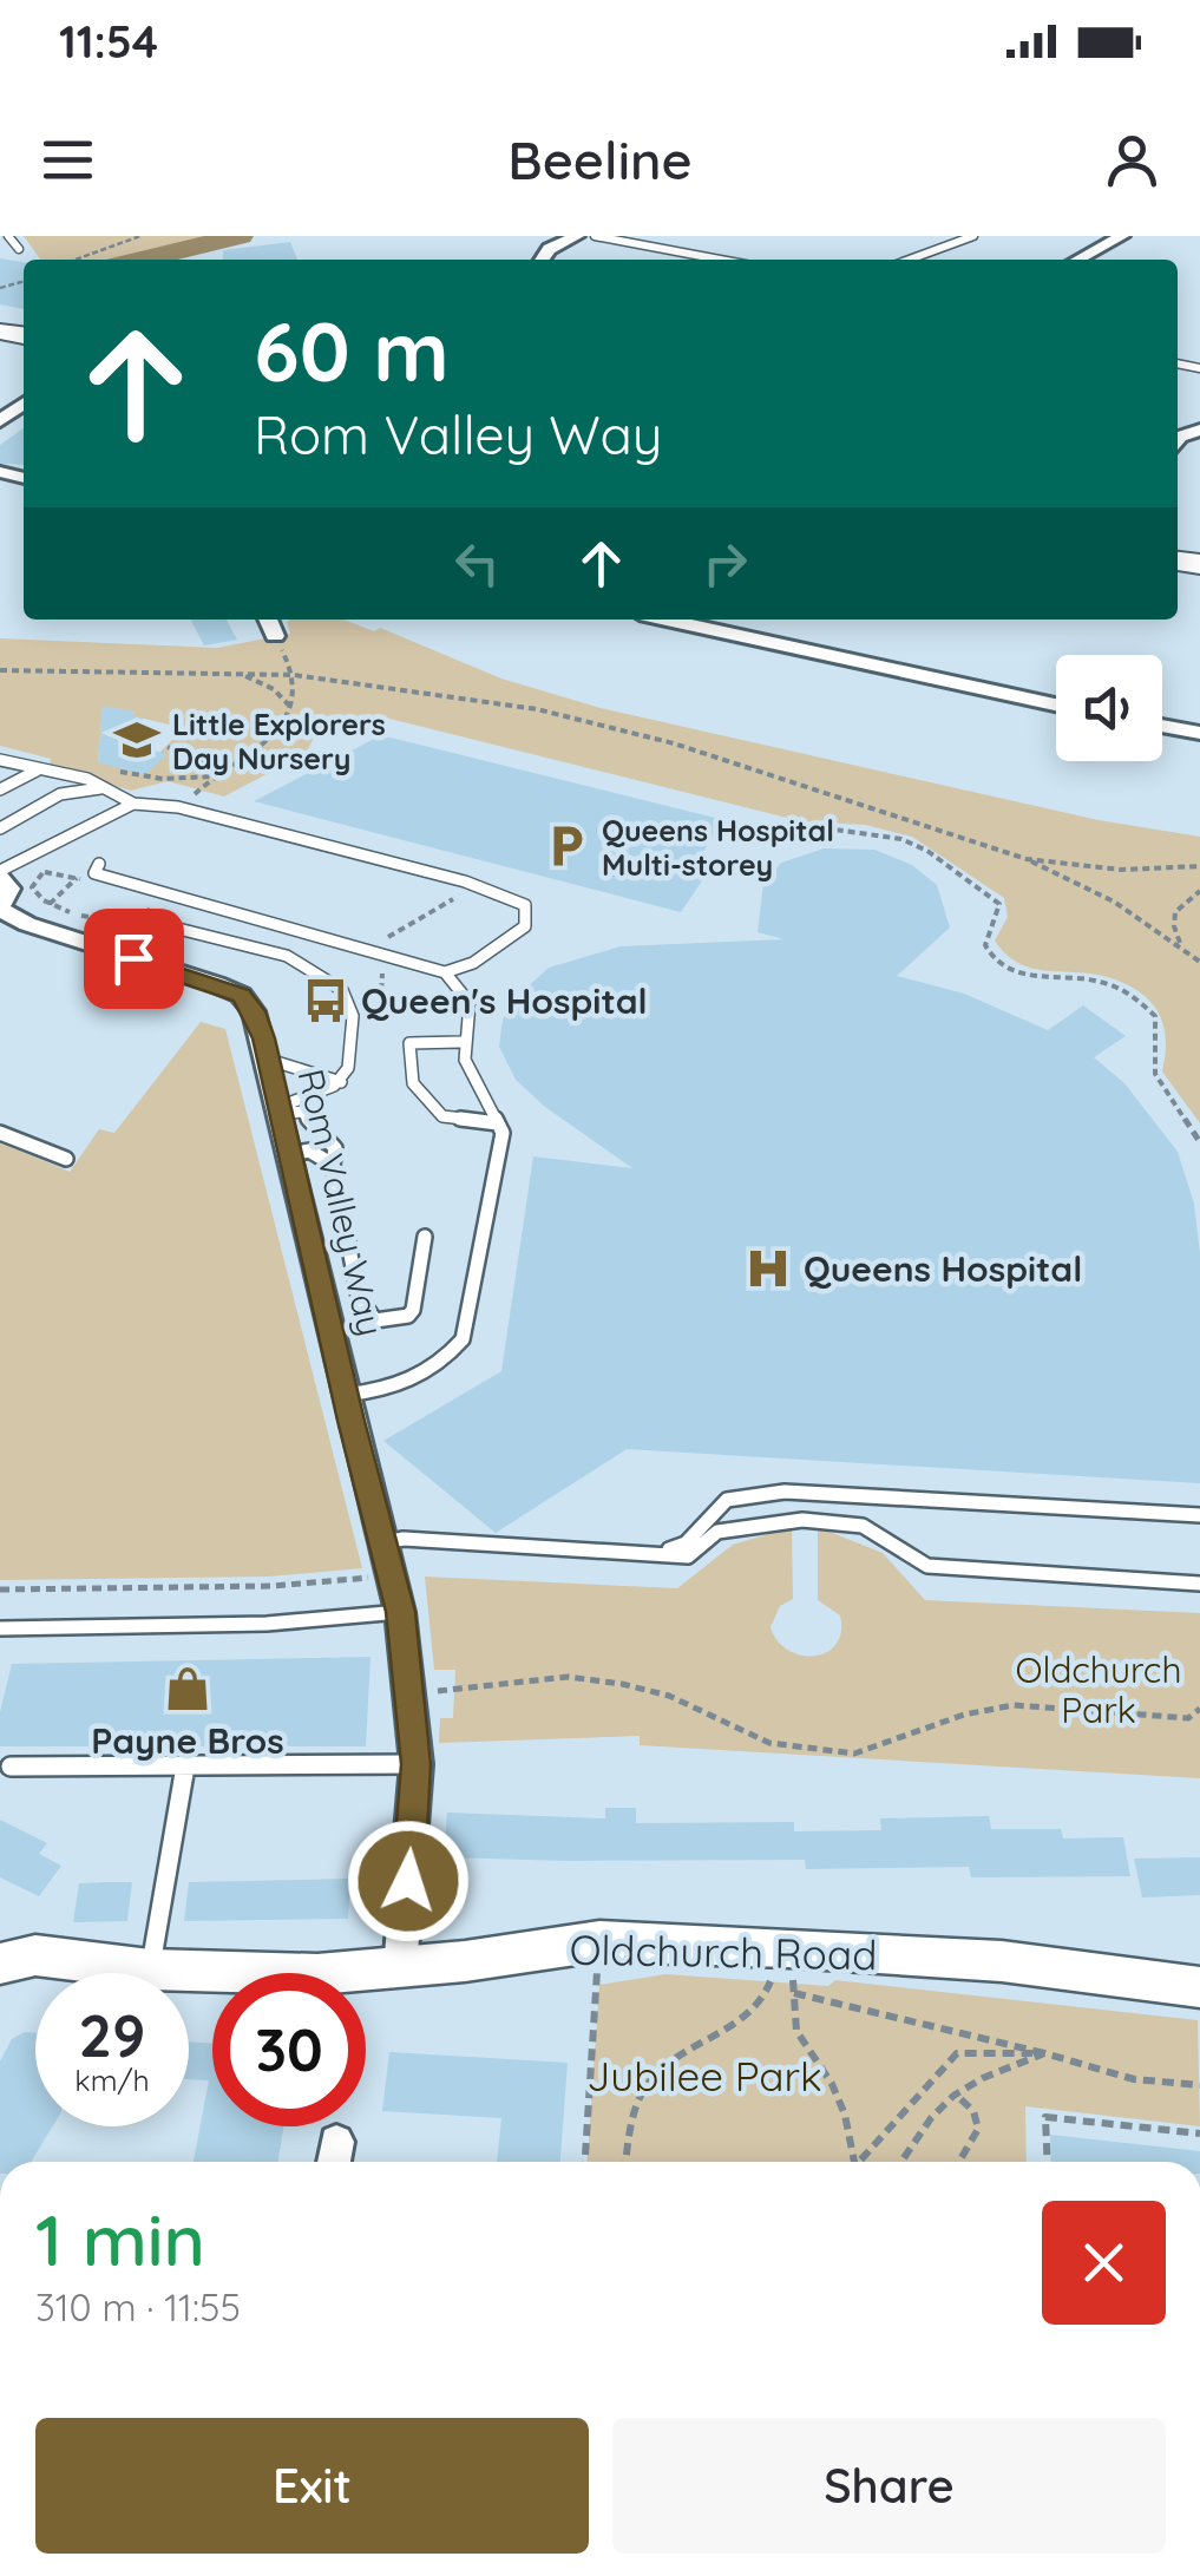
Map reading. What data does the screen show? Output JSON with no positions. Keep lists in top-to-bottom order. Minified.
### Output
{"streets":{"street":["Rom Valley Way","Oldchurch Road"]},"crossings":[["Rom Valley Way","Oldchurch Road"]],"parks":["Oldchurch Park","Jubilee Park"],"places":{"school or university":["Little Explorers Day Nursery"],"parking":["Queens Hospital Multi-storey"],"bus stop":["Queen's Hospital"],"hospital":["Queens Hospital"],"shop":["Payne Bros"]},"page":{"status":"11:54","header":"Beeline","turn":["60 m","Rom Valley Way"],"speed":"29 km/h","limit":"30","heading":["1 min","310 m · 11:55"],"buttons":["Exit","Share"]}}
